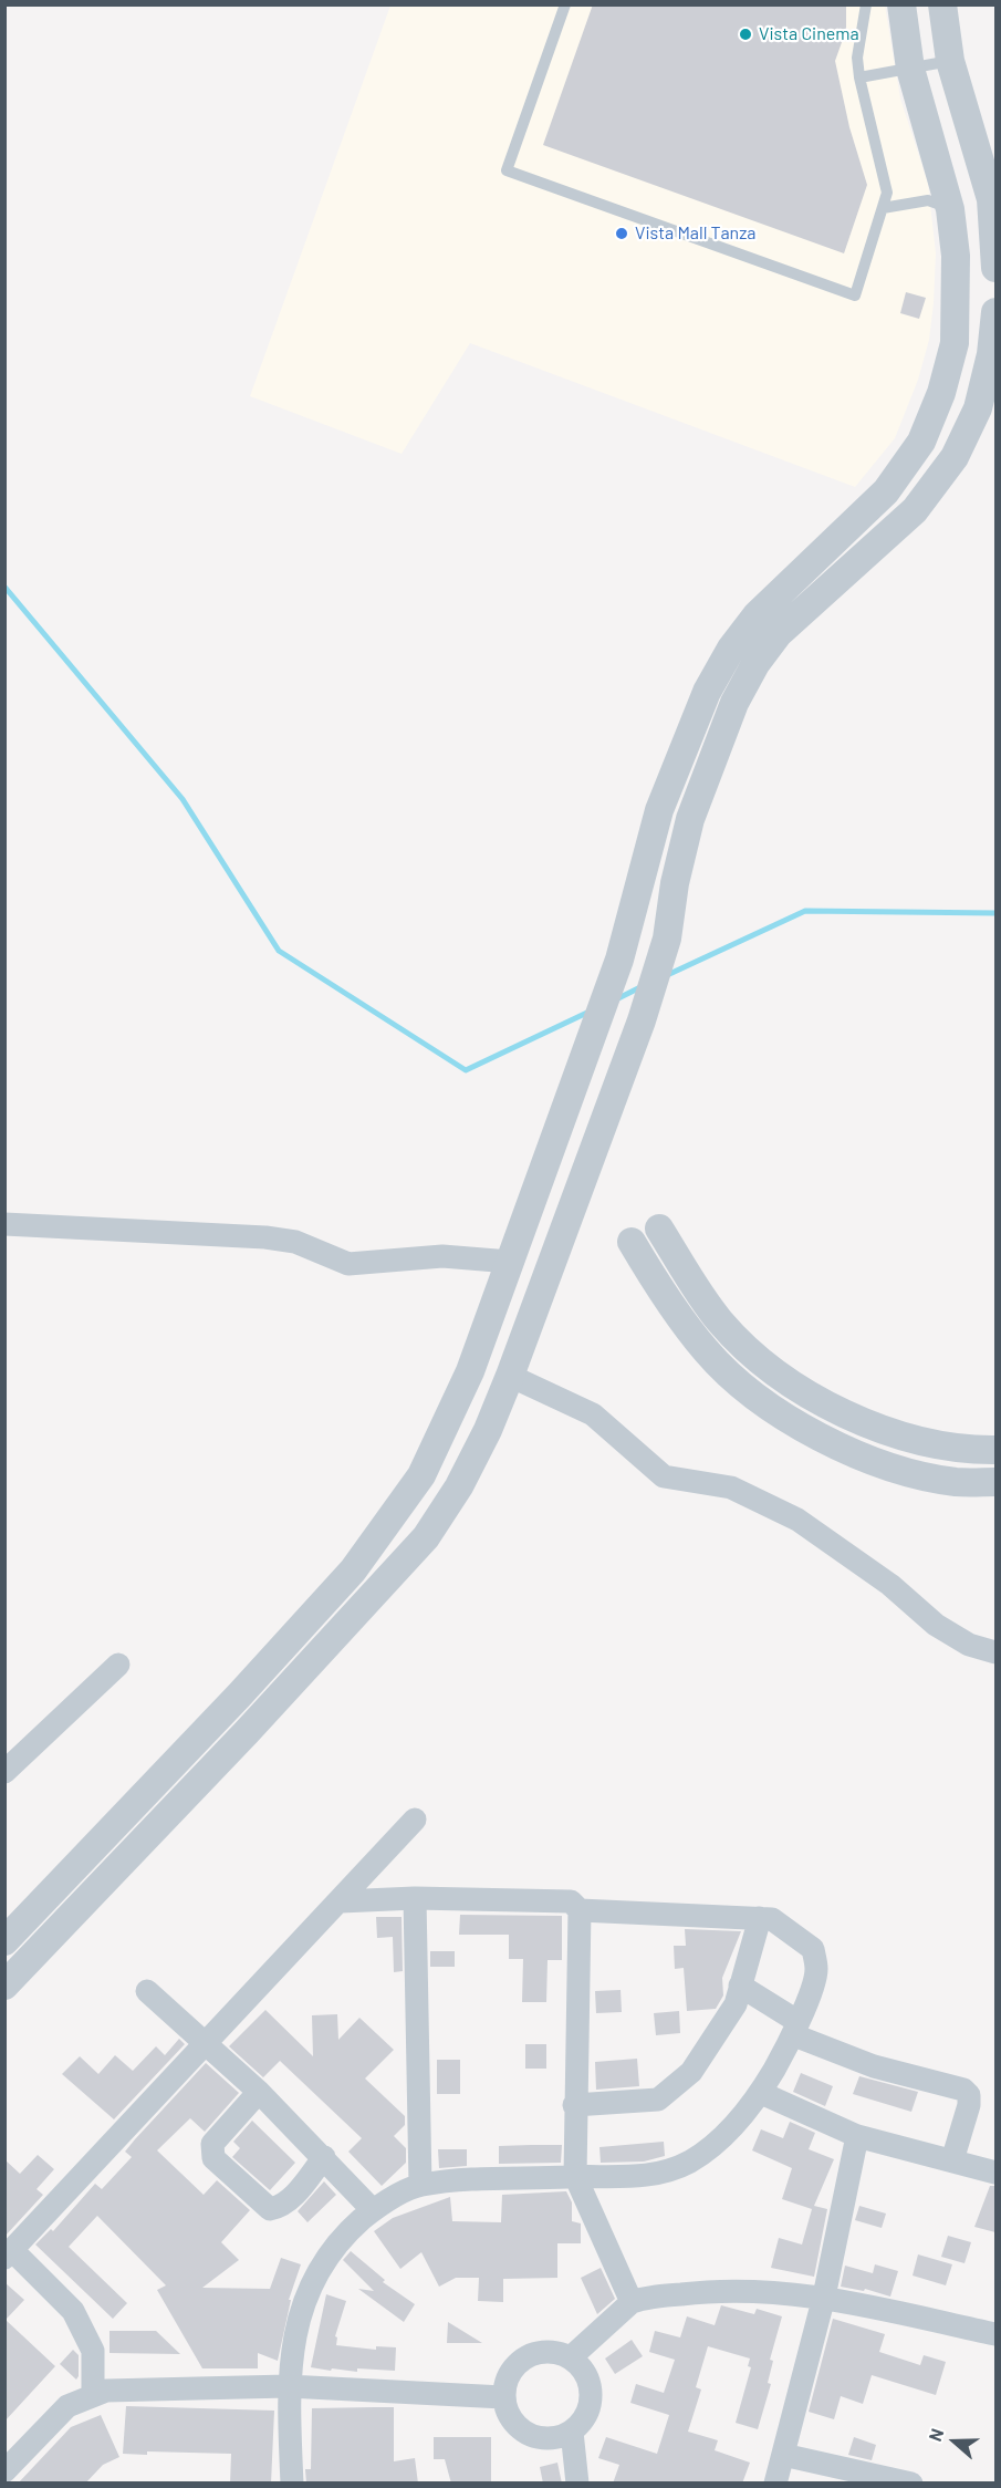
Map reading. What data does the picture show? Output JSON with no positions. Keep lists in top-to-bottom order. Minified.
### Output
{"places":["Vista Cinema","Vista Mall Tanza"],"north":"left"}
